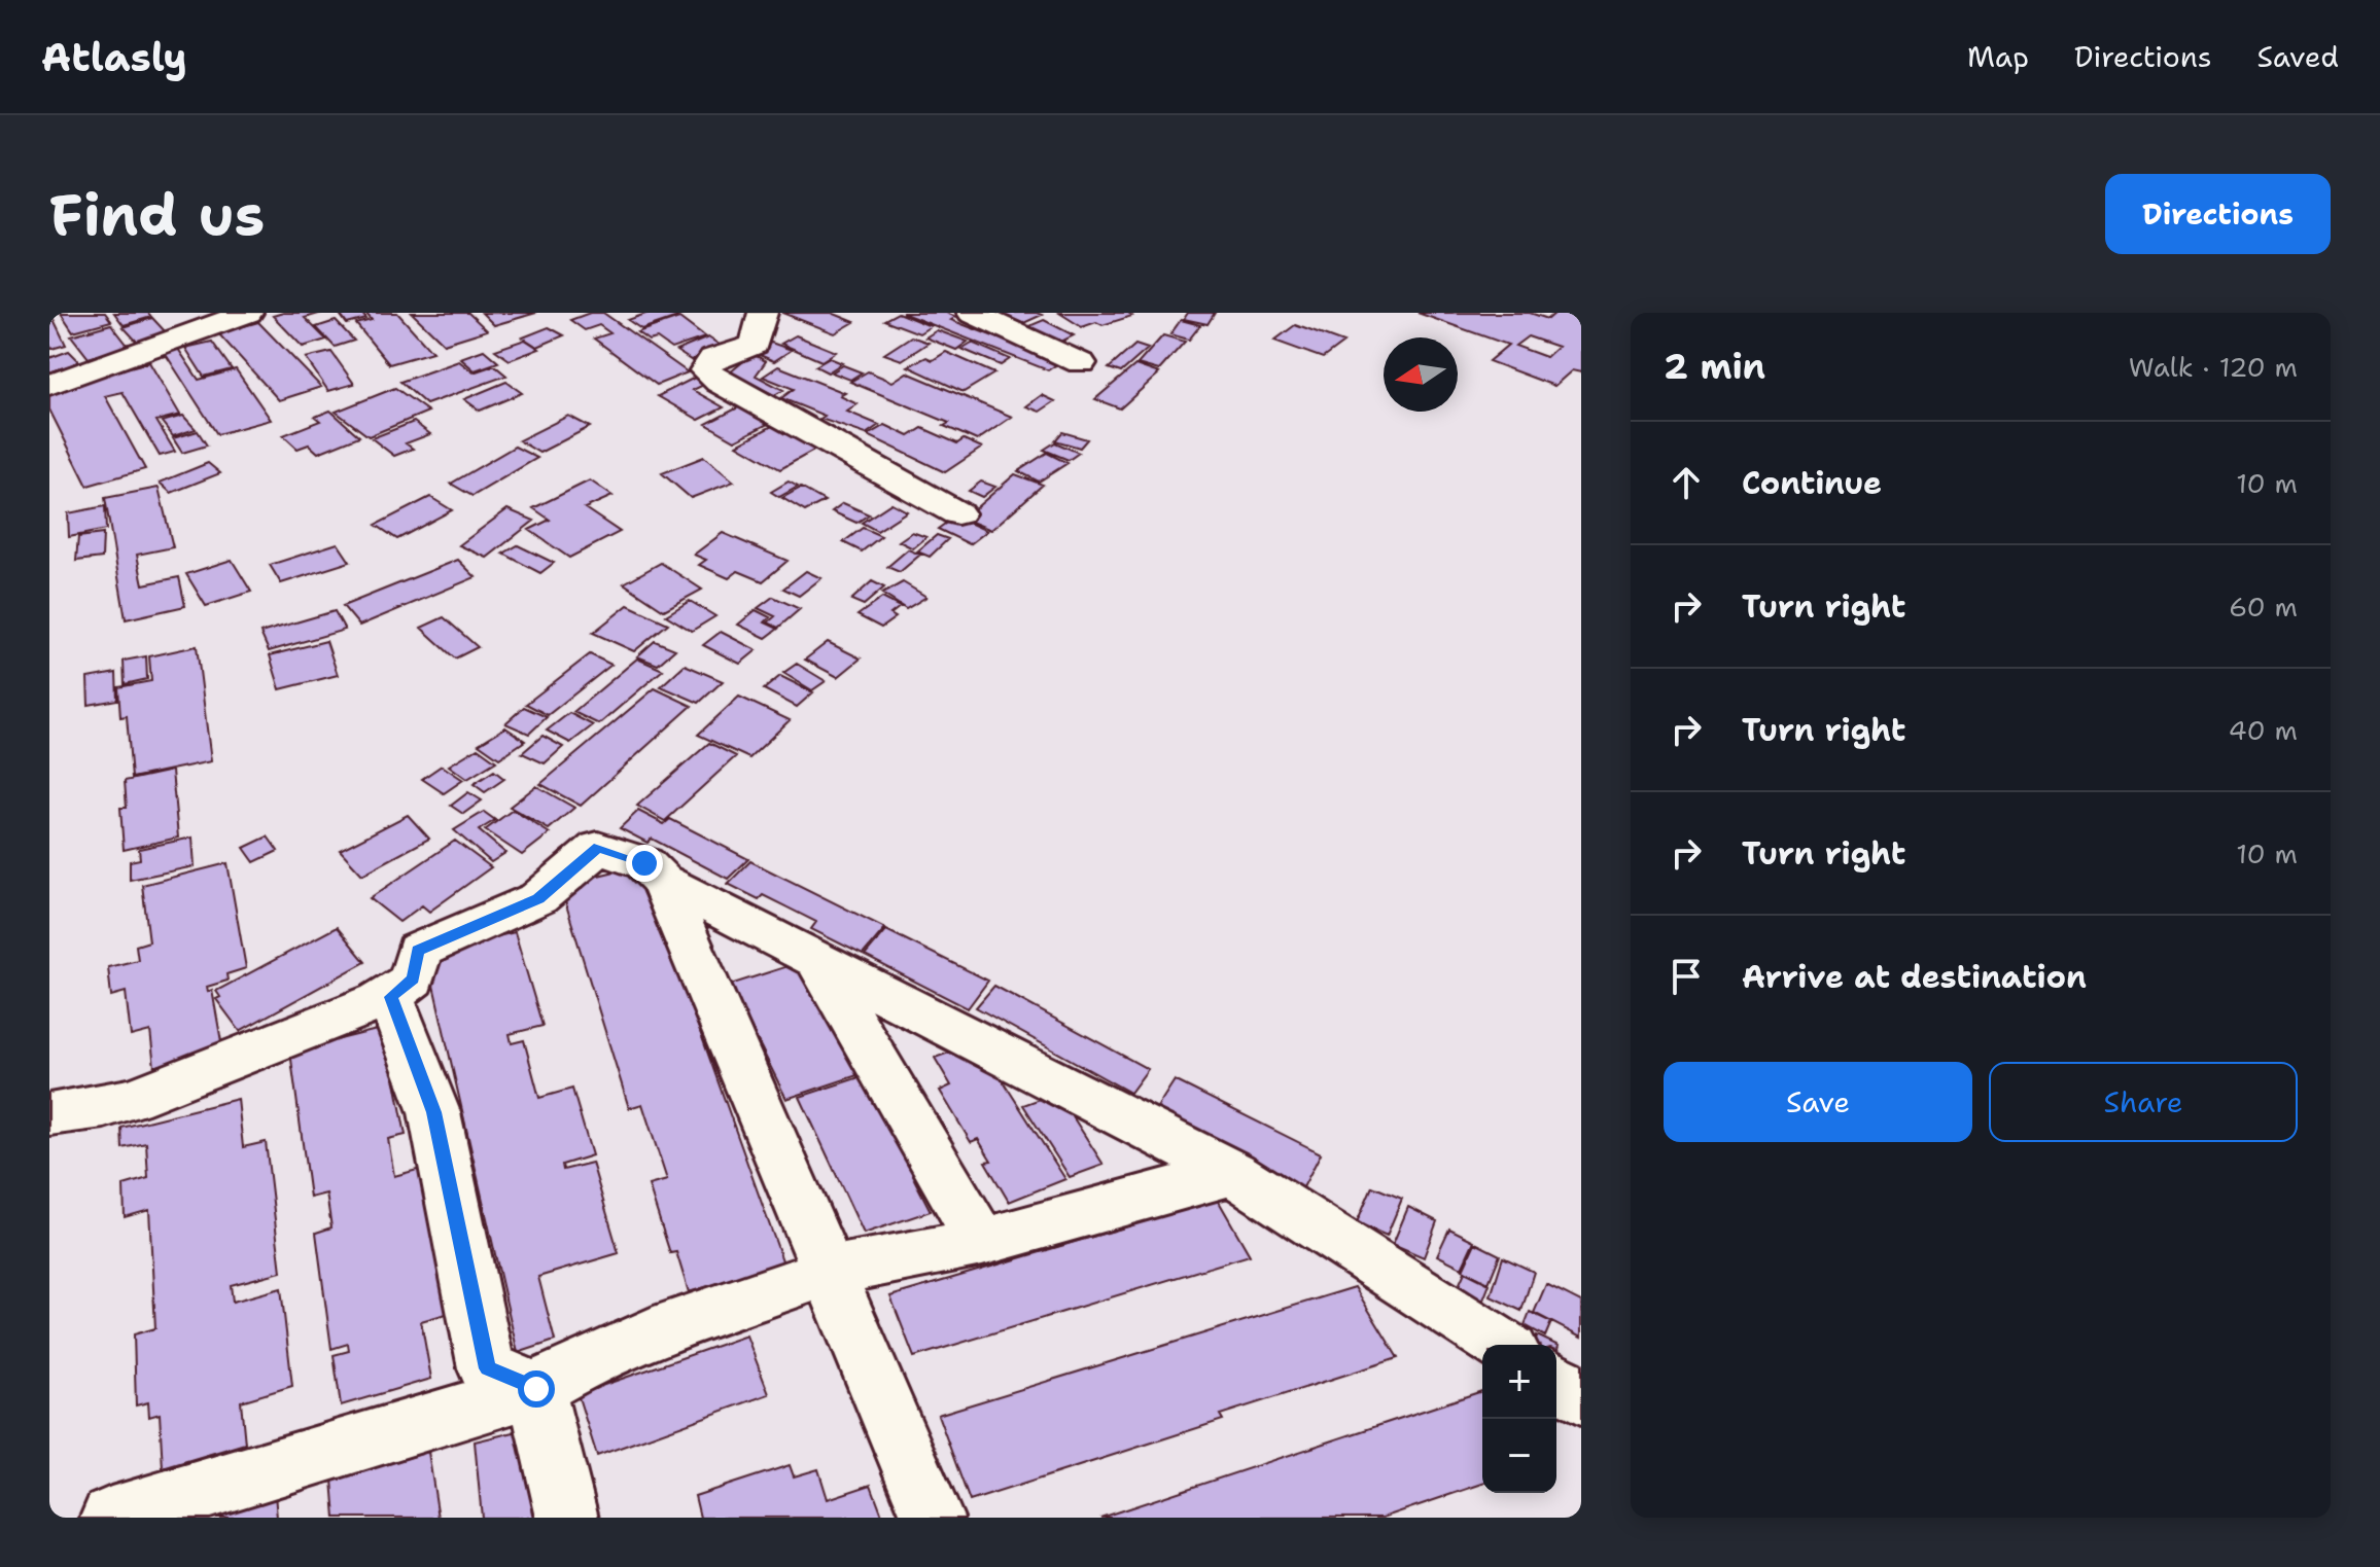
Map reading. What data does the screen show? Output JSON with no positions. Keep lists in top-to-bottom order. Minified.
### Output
{"north":"left","page":{"header":"Atlasly","nav":["Map","Directions","Saved"],"buttons":["Directions",["Save","Share"]],"title":"Find us","heading":["2 min","Walk · 120 m"],"list":[["Continue","10 m"],["Turn right","60 m"],["Turn right","40 m"],["Turn right","10 m"],"Arrive at destination"],"map_buttons":["+","−"]}}
